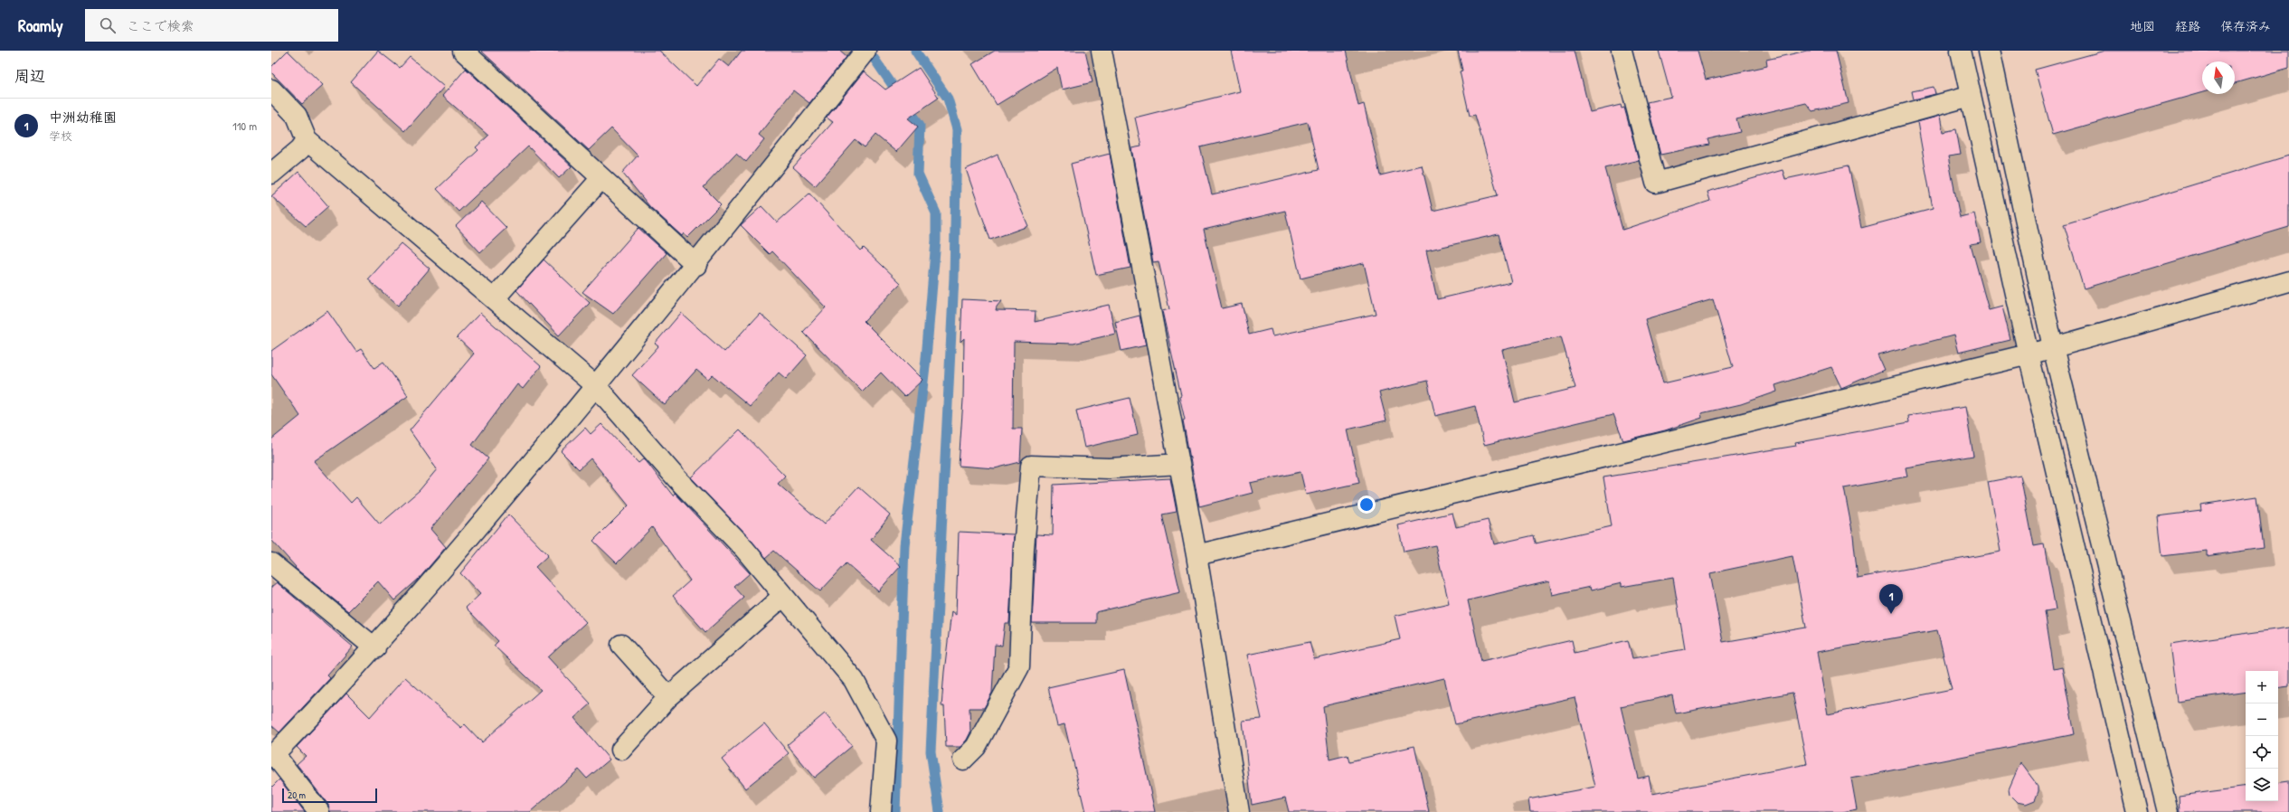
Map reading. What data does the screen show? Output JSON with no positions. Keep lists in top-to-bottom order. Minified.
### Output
{"scale_bar":"20 m","north":"top","page":{"header":"Roamly","search":"ここで検索","nav":["地図","経路","保存済み"],"heading":"周辺","list":[{"mark":"1","name":"中洲幼稚園","note":"学校","value":"110 m"}],"pins":"1","map_buttons":["+","−"],"scale":"20 m"}}
